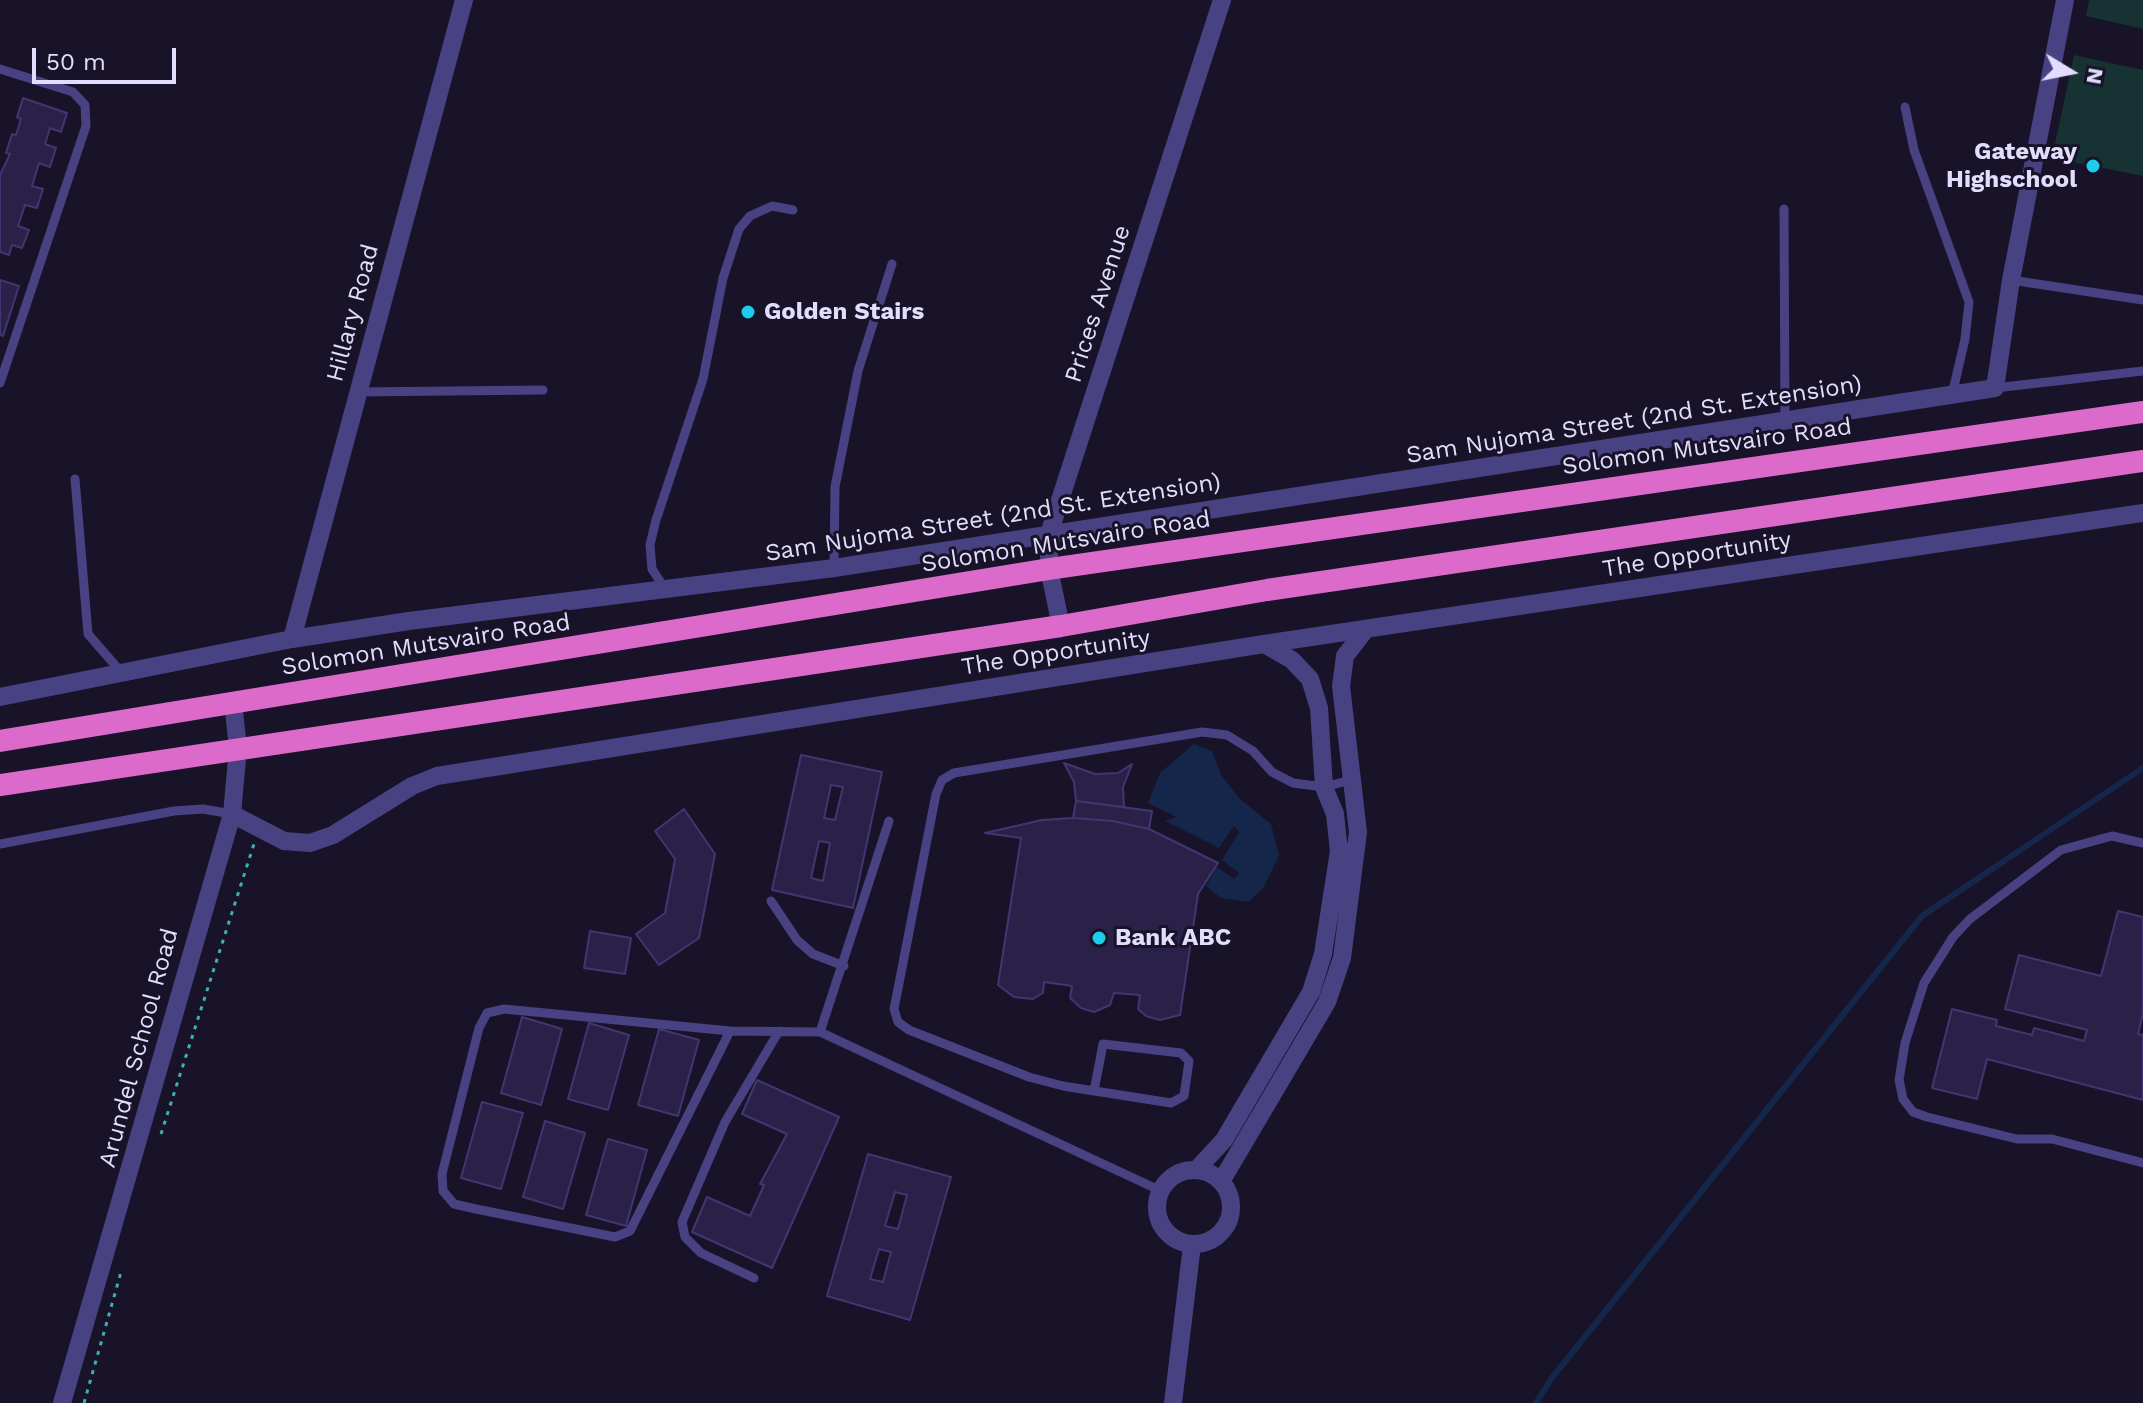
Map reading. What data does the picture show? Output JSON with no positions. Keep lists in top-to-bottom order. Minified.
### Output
{"streets":{"highway":["Solomon Mutsvairo Road"],"street":["Prices Avenue","Hillary Road","Sam Nujoma Street (2nd St. Extension)","The Opportunity","Arundel School Road"]},"crossings":[["Prices Avenue","Sam Nujoma Street (2nd St. Extension)"],["Prices Avenue","Solomon Mutsvairo Road"],["Hillary Road","Sam Nujoma Street (2nd St. Extension)"],["Solomon Mutsvairo Road","Arundel School Road"],["The Opportunity","Arundel School Road"]],"places":["Gateway Highschool","Golden Stairs","Bank ABC"],"scale_bar":"50 m","north":"right"}
